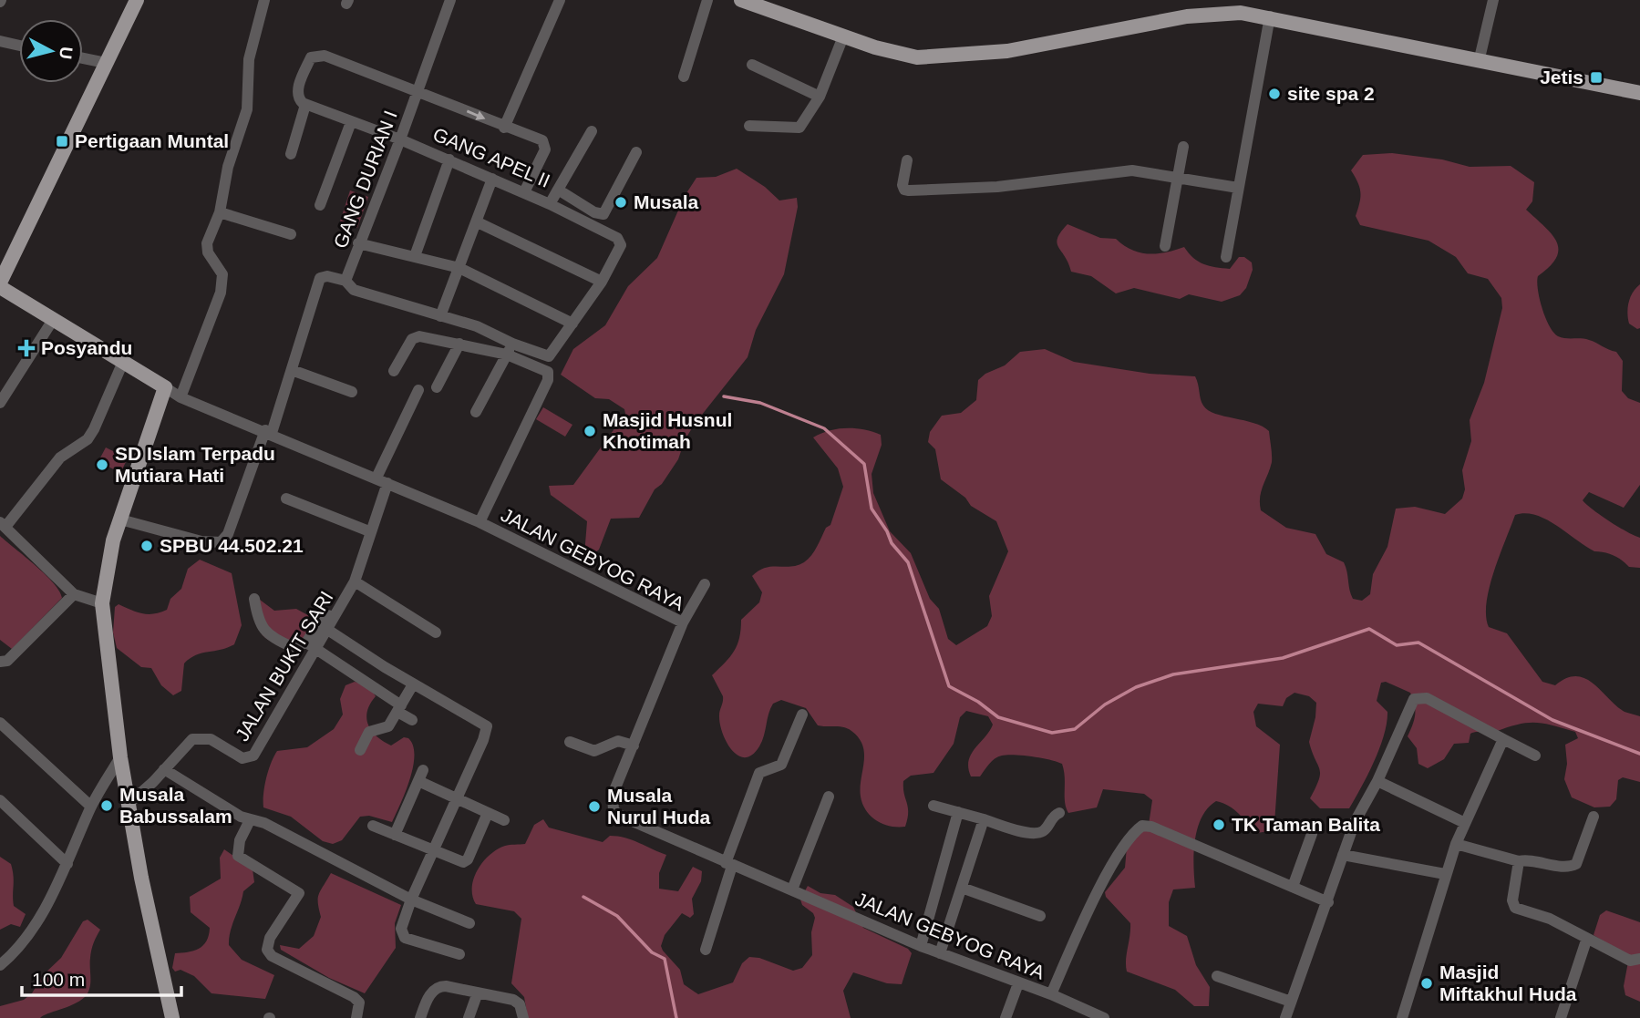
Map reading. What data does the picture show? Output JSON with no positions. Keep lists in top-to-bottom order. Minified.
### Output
{"streets":{"street":["GANG APEL II","GANG DURIAN I","JALAN GEBYOG RAYA","JALAN BUKIT SARI"]},"crossings":[["GANG APEL II","GANG DURIAN I"],["JALAN GEBYOG RAYA","JALAN BUKIT SARI"]],"places":{"transit":["Jetis","Pertigaan Muntal"],"other":["site spa 2","Musala","Masjid Husnul Khotimah","SD Islam Terpadu Mutiara Hati","SPBU 44.502.21","Musala Babussalam","Musala Nurul Huda","TK Taman Balita","Masjid Miftakhul Huda"],"health":["Posyandu"]},"scale_bar":"100 m","north":"right"}
